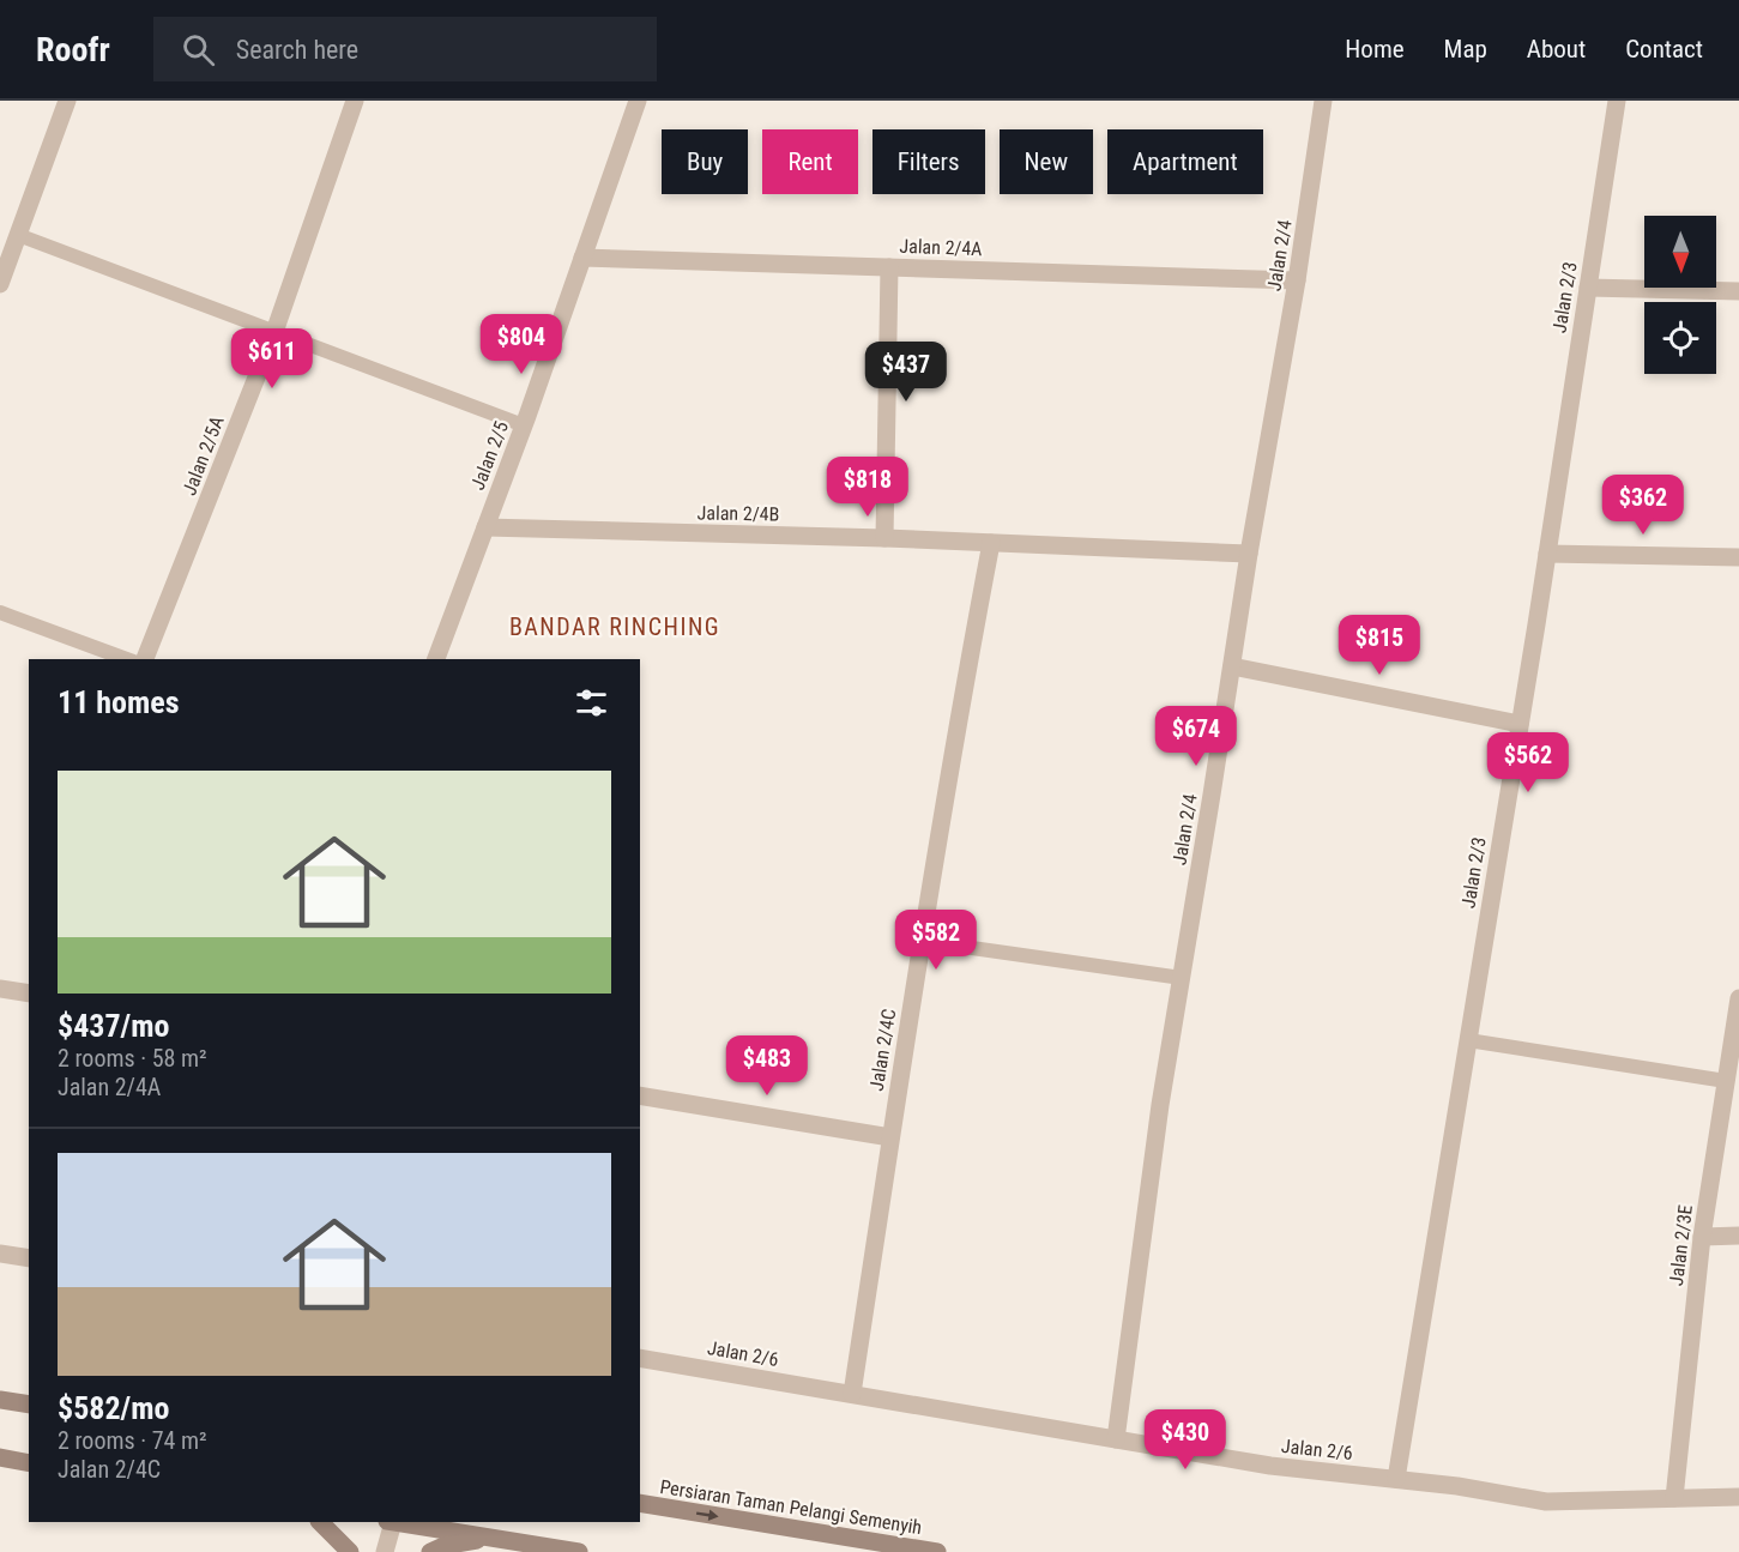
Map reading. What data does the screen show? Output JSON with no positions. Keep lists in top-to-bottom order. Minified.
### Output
{"streets":{"street":["Jalan 2/4A","Jalan 2/4","Jalan 2/3","Jalan 2/5A","Jalan 2/5","Jalan 2/4B","Jalan 2/4C","Jalan 2/3E","Jalan 2/6","Persiaran Taman Pelangi Semenyih"]},"crossings":[["Jalan 2/4A","Jalan 2/4"],["Jalan 2/4A","Jalan 2/5"],["Jalan 2/4","Jalan 2/4B"],["Jalan 2/4","Jalan 2/6"],["Jalan 2/3","Jalan 2/6"],["Jalan 2/5","Jalan 2/4B"],["Jalan 2/4B","Jalan 2/4C"],["Jalan 2/4C","Jalan 2/6"],["Jalan 2/3E","Jalan 2/6"]],"one_way":["Persiaran Taman Pelangi Semenyih"],"districts":["BANDAR RINCHING"],"north":"bottom","page":{"header":"Roofr","search":"Search here","nav":["Home","Map","About","Contact"],"chip":["Buy","Rent","Filters","New","Apartment"],"price":["$804","$611","$437","$818","$362","$815","$674","$562","$582","$483","$430"],"heading":"11 homes","list":[{"name":"$437/mo","note":"2 rooms · 58 m² · Jalan 2/4A"},{"name":"$582/mo","note":"2 rooms · 74 m² · Jalan 2/4C"}]}}
